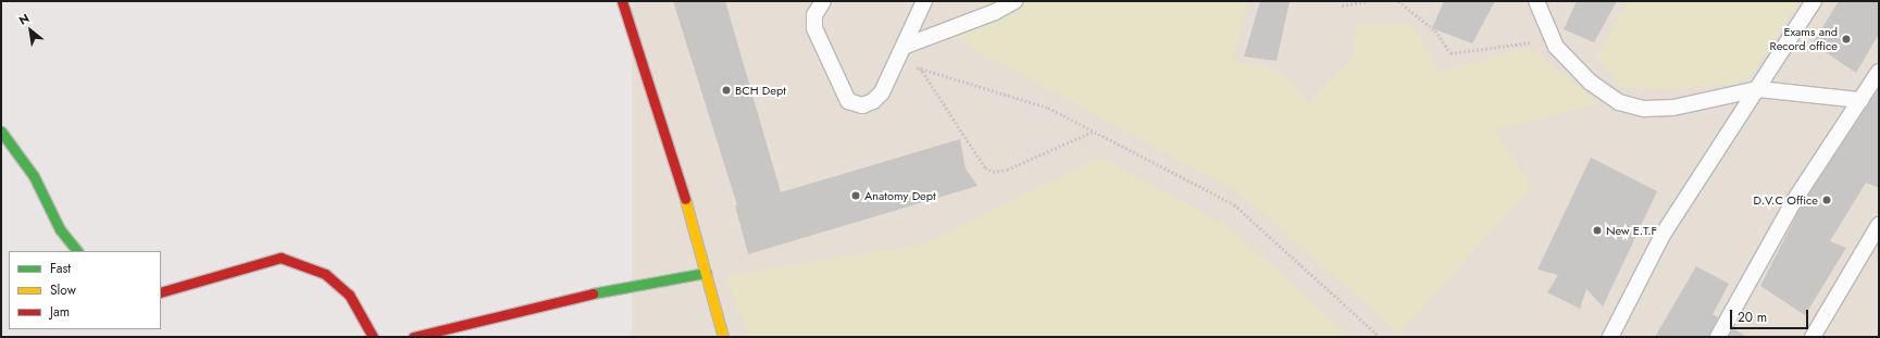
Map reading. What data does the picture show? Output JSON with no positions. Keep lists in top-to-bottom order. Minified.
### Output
{"places":["Exams and Record office","BCH Dept","Anatomy Dept","D.V.C Office","New E.T.F"],"legend":["Fast","Slow","Jam"],"scale_bar":"20 m","north":"top left"}
